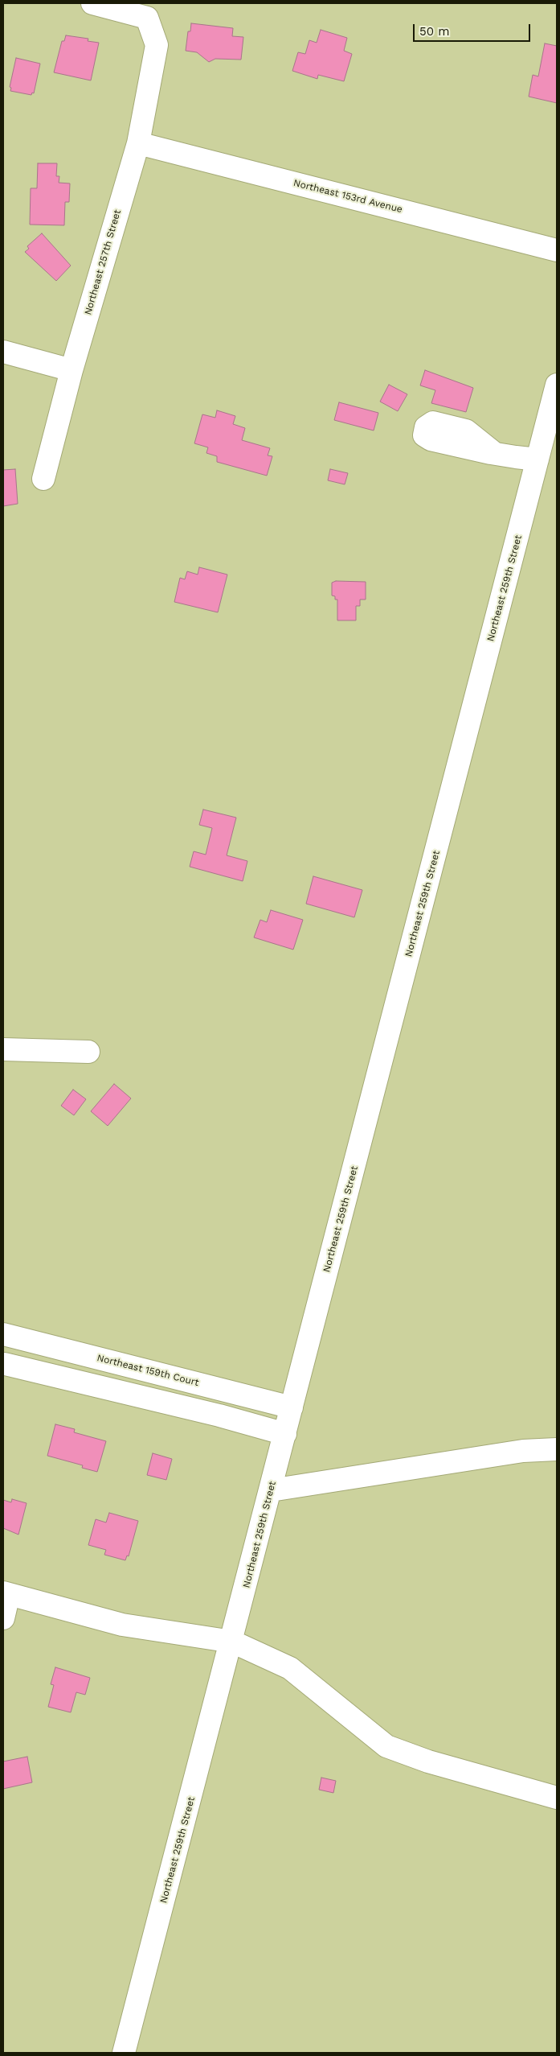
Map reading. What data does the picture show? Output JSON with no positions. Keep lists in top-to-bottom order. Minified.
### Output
{"streets":{"street":["Northeast 153rd Avenue","Northeast 257th Street","Northeast 259th Street","Northeast 159th Court"]},"crossings":[["Northeast 153rd Avenue","Northeast 257th Street"],["Northeast 259th Street","Northeast 159th Court"]],"scale_bar":"50 m"}
